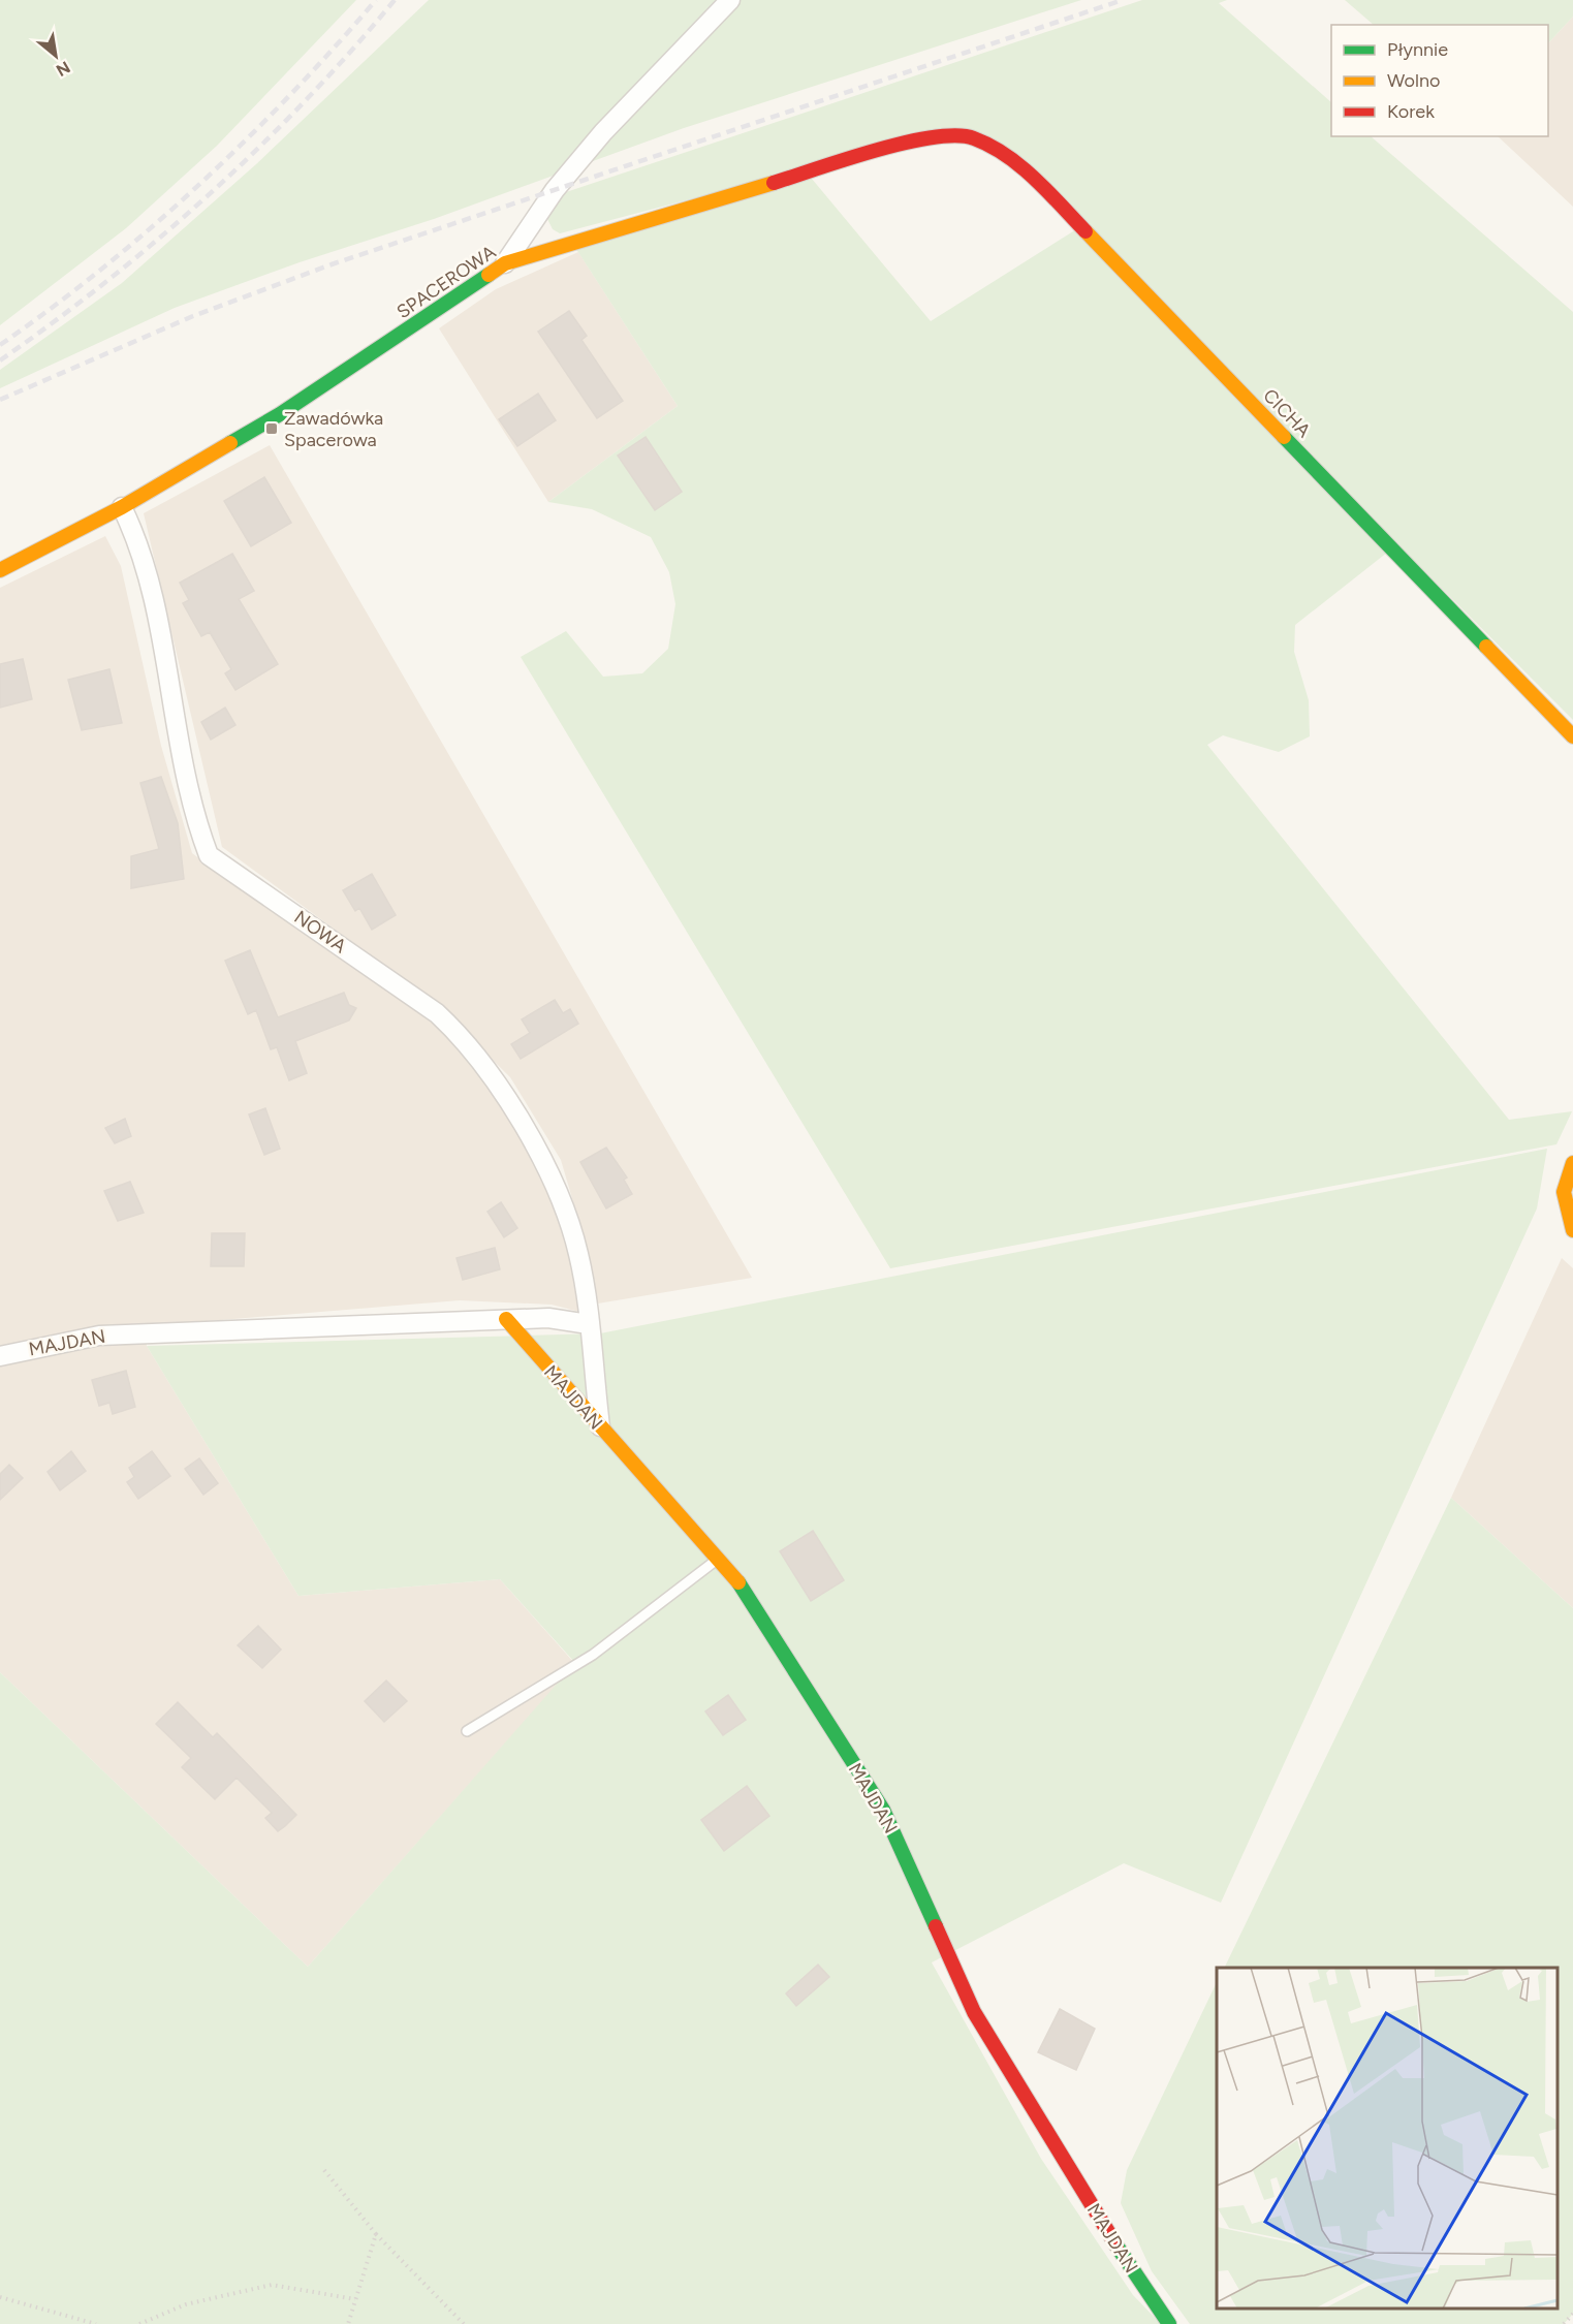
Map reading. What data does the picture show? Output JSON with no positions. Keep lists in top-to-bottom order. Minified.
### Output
{"streets":{"street":["SPACEROWA","CICHA","NOWA","MAJDAN"]},"crossings":[["SPACEROWA","CICHA"],["SPACEROWA","NOWA"],["NOWA","MAJDAN"]],"places":{"transit":["Zawadówka Spacerowa"]},"legend":["Płynnie","Wolno","Korek"],"north":"bottom right"}
